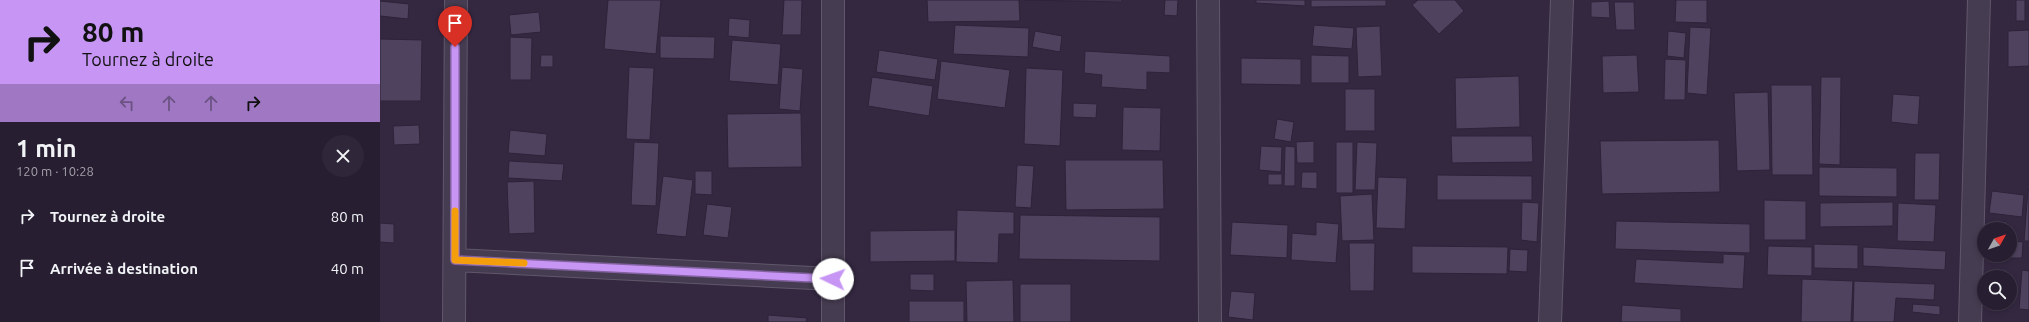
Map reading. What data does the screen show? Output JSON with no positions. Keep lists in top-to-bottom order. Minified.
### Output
{"north":"top right","page":{"turn":["80 m","Tournez à droite"],"heading":["1 min","120 m · 10:28"],"list":[{"name":"Tournez à droite","value":"80 m"},{"name":"Arrivée à destination","value":"40 m"}]}}
